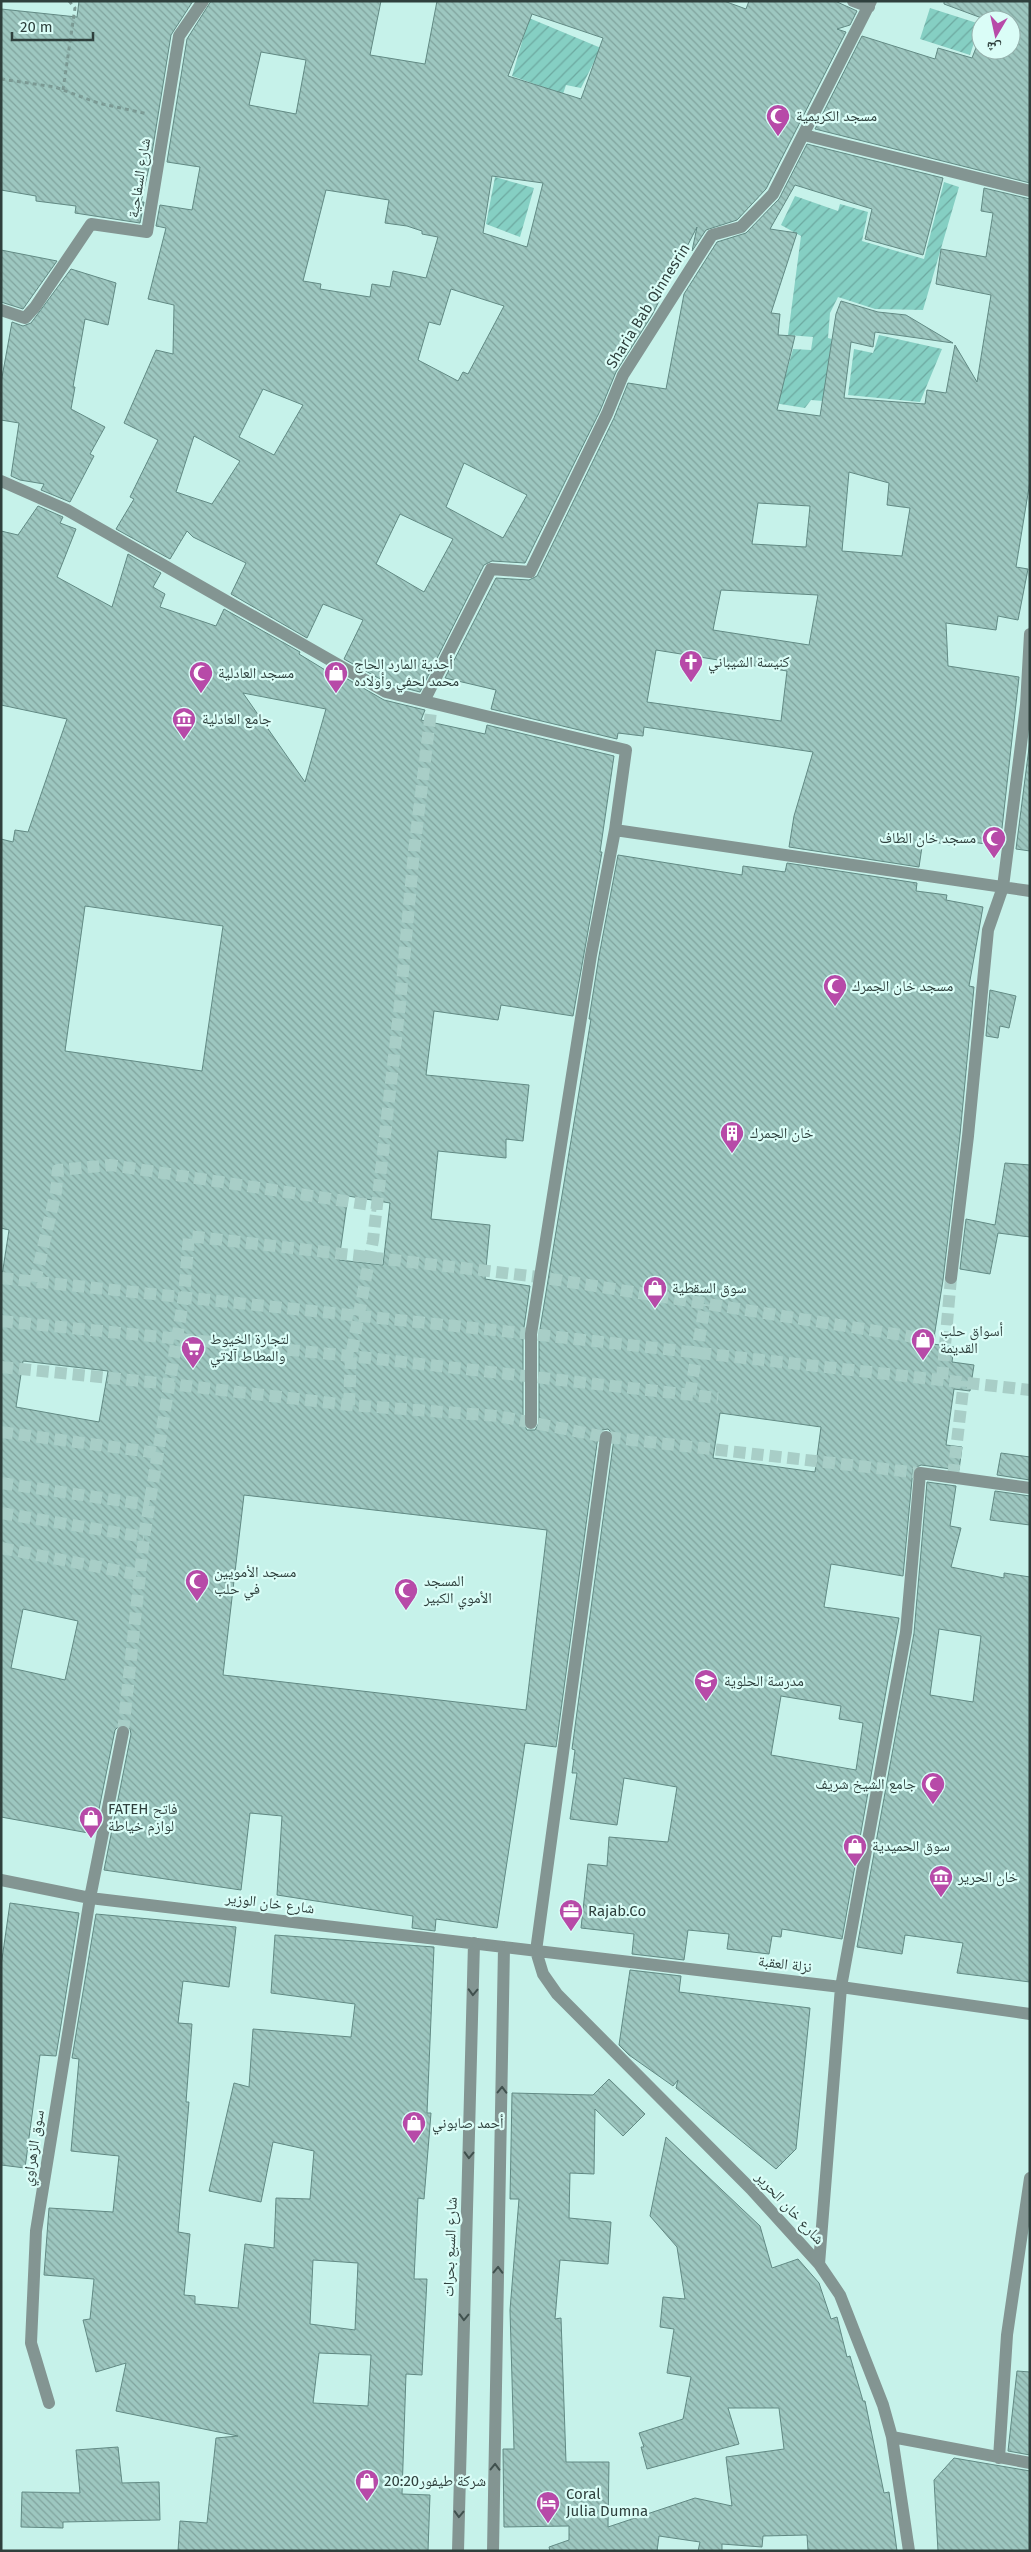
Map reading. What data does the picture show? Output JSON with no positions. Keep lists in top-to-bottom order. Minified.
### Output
{"streets":{"street":["شارع السفاحية","Sharia Bab Qinnesrin","شارع خان الوزير","نزلة العقبة","سوق الزهراوي","شارع خان الحرير","شارع السبع بحرات"]},"crossings":[["شارع خان الوزير","نزلة العقبة"],["شارع خان الوزير","سوق الزهراوي"],["شارع خان الوزير","شارع خان الحرير"],["شارع خان الوزير","شارع السبع بحرات"],["نزلة العقبة","شارع خان الحرير"]],"places":{"mosque":["مسجد الكريمية","مسجد العادلية","مسجد خان الطاف","مسجد خان الجمرك","مسجد الأمويين في حلب","المسجد الأموي الكبير","جامع الشيخ شريف"],"church":["كنيسة الشيباني"],"shop":["أحذية المارد الحاج محمد لحفي وأولاده","سوق السقطية","أسواق حلب القديمة","FATEH فاتح لوازم خياطة","سوق الحميدية","أحمد صابوني","شركة طيفور20:20"],"museum":["جامع العادلية","خان الحرير"],"building":["خان الجمرك"],"supermarket":["لتجارة الخيوط والمطاط آلاتي"],"school or university":["مدرسة الحلوية"],"office":["Rajab.Co"],"hotel":["Coral Julia Dumna"]},"scale_bar":"20 m","north":"bottom"}
